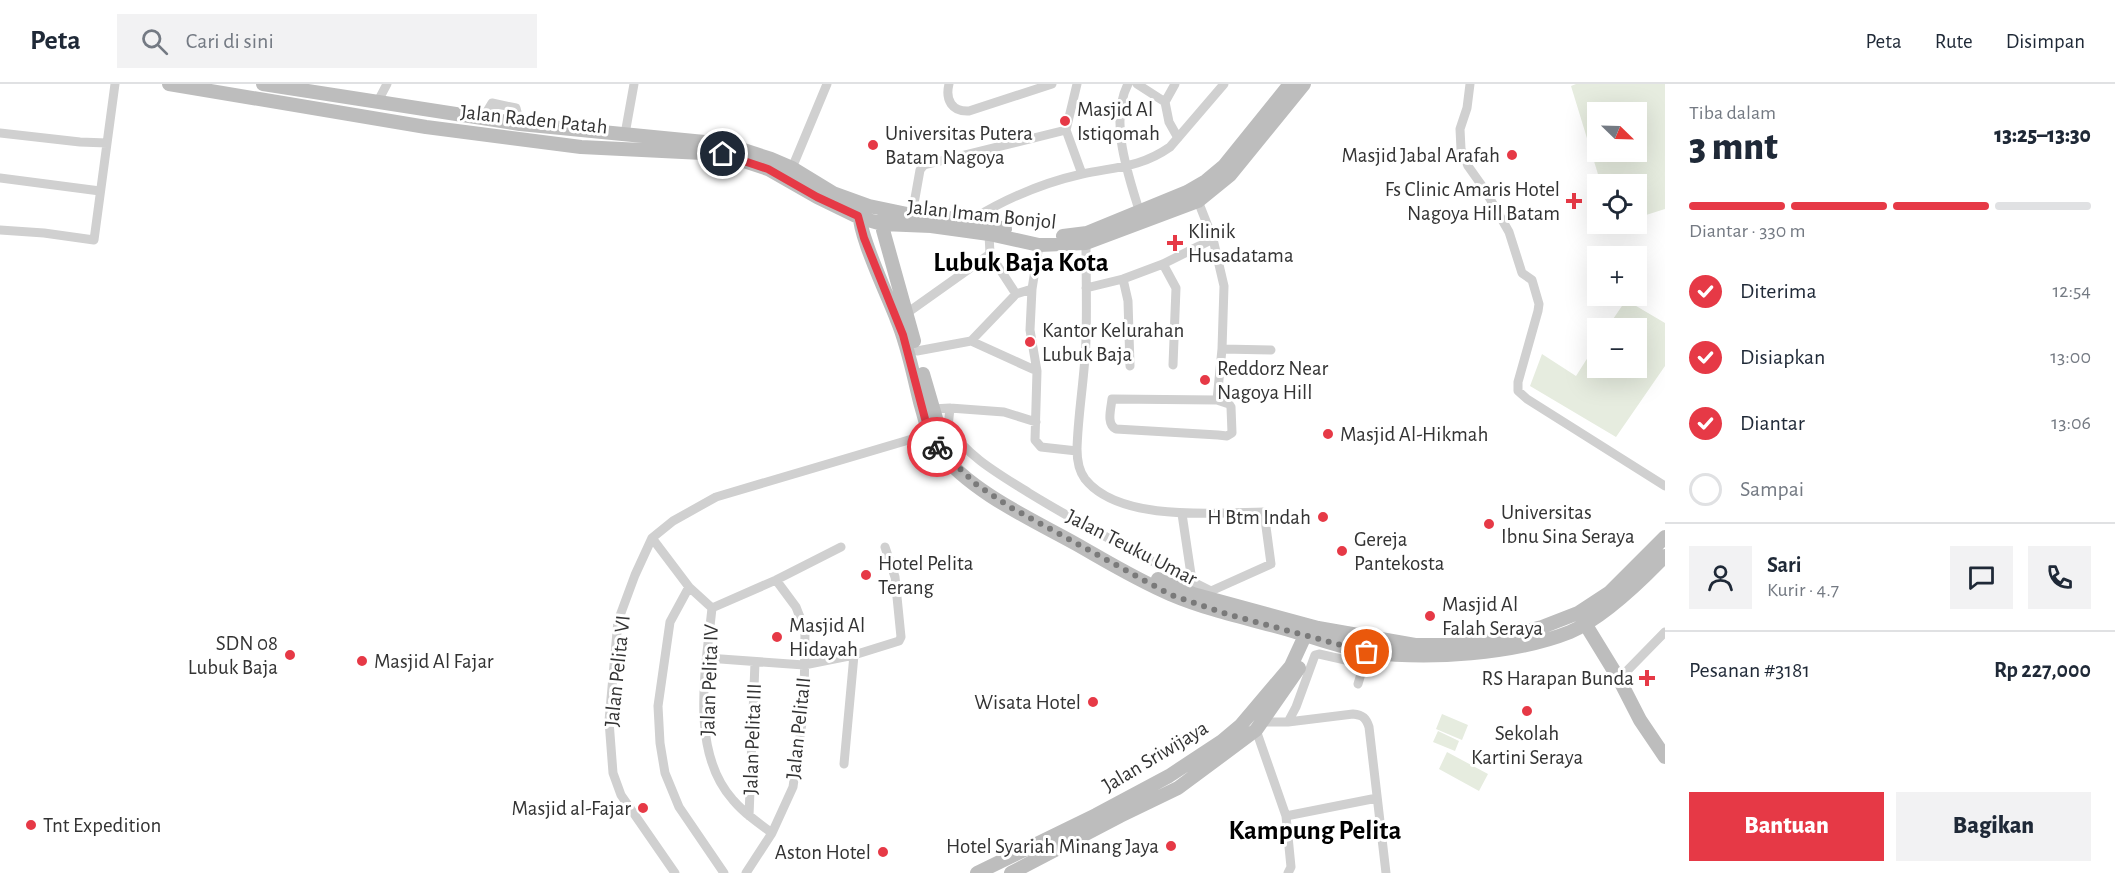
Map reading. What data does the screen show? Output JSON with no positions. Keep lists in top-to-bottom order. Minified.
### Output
{"streets":{"main road":["Jalan Raden Patah","Jalan Imam Bonjol","Jalan Teuku Umar","Jalan Sriwijaya"],"street":["Jalan Pelita VI","Jalan Pelita IV","Jalan PelitaII","Jalan Pelita III"]},"crossings":[["Jalan Raden Patah","Jalan Imam Bonjol"],["Jalan Raden Patah","Jalan Teuku Umar"],["Jalan Imam Bonjol","Jalan Teuku Umar"],["Jalan Teuku Umar","Jalan Pelita VI"],["Jalan Teuku Umar","Jalan Sriwijaya"],["Jalan Pelita IV","Jalan PelitaII"],["Jalan Pelita IV","Jalan Pelita III"]],"districts":["Lubuk Baja Kota","Kampung Pelita"],"places":{"other":["Masjid Al Istiqomah","Universitas Putera Batam Nagoya","Masjid Jabal Arafah","Kantor Kelurahan Lubuk Baja","Reddorz Near Nagoya Hill","Masjid Al-Hikmah","H Btm Indah","Universitas Ibnu Sina Seraya","Gereja Pantekosta","Hotel Pelita Terang","Masjid Al Falah Seraya","Masjid Al Hidayah","SDN 08 Lubuk Baja","Masjid Al Fajar","Wisata Hotel","Sekolah Kartini Seraya","Masjid al-Fajar","Tnt Expedition","Hotel Syariah Minang Jaya","Aston Hotel"],"health":["Fs Clinic Amaris Hotel Nagoya Hill Batam","Klinik Husadatama","RS Harapan Bunda"]},"north":"bottom right","page":{"header":"Peta","search":"Cari di sini","nav":["Peta","Rute","Disimpan"],"heading":["3 mnt","Tiba dalam","13:25–13:30"],"panel":["Sari","Kurir · 4.7","Pesanan #3181","Rp 227,000"],"map_buttons":["+","−"],"bar":"Diantar · 330 m","list":[["Diterima","12:54"],["Disiapkan","13:00"],["Diantar","13:06"],"Sampai"],"buttons":["Bantuan","Bagikan"]}}
